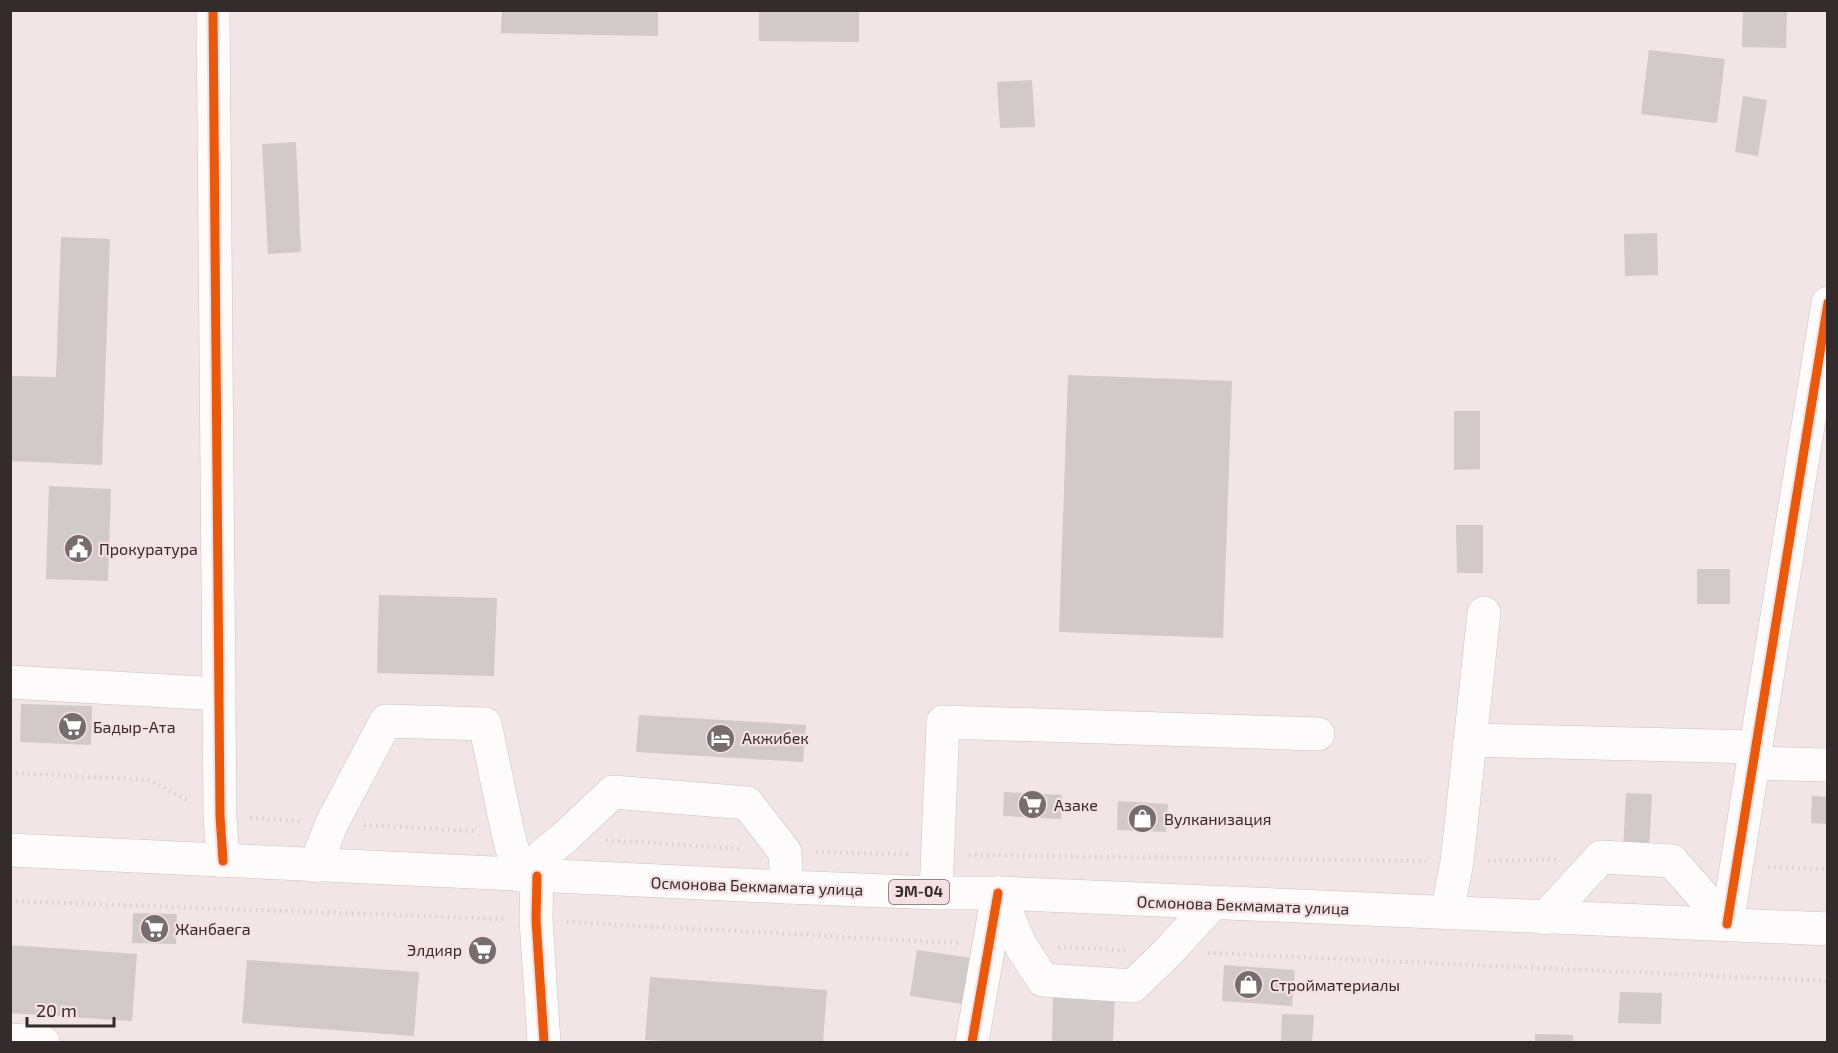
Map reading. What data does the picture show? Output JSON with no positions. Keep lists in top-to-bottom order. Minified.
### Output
{"streets":{"main road":["Осмонова Бекмамата улица","ЭМ-04"]},"places":{"public building":["Прокуратура"],"supermarket":["Бадыр-Ата","Азаке","Жанбаега","Элдияр"],"hotel":["Акжибек"],"shop":["Вулканизация","Стройматериалы"]},"scale_bar":"20 m"}
